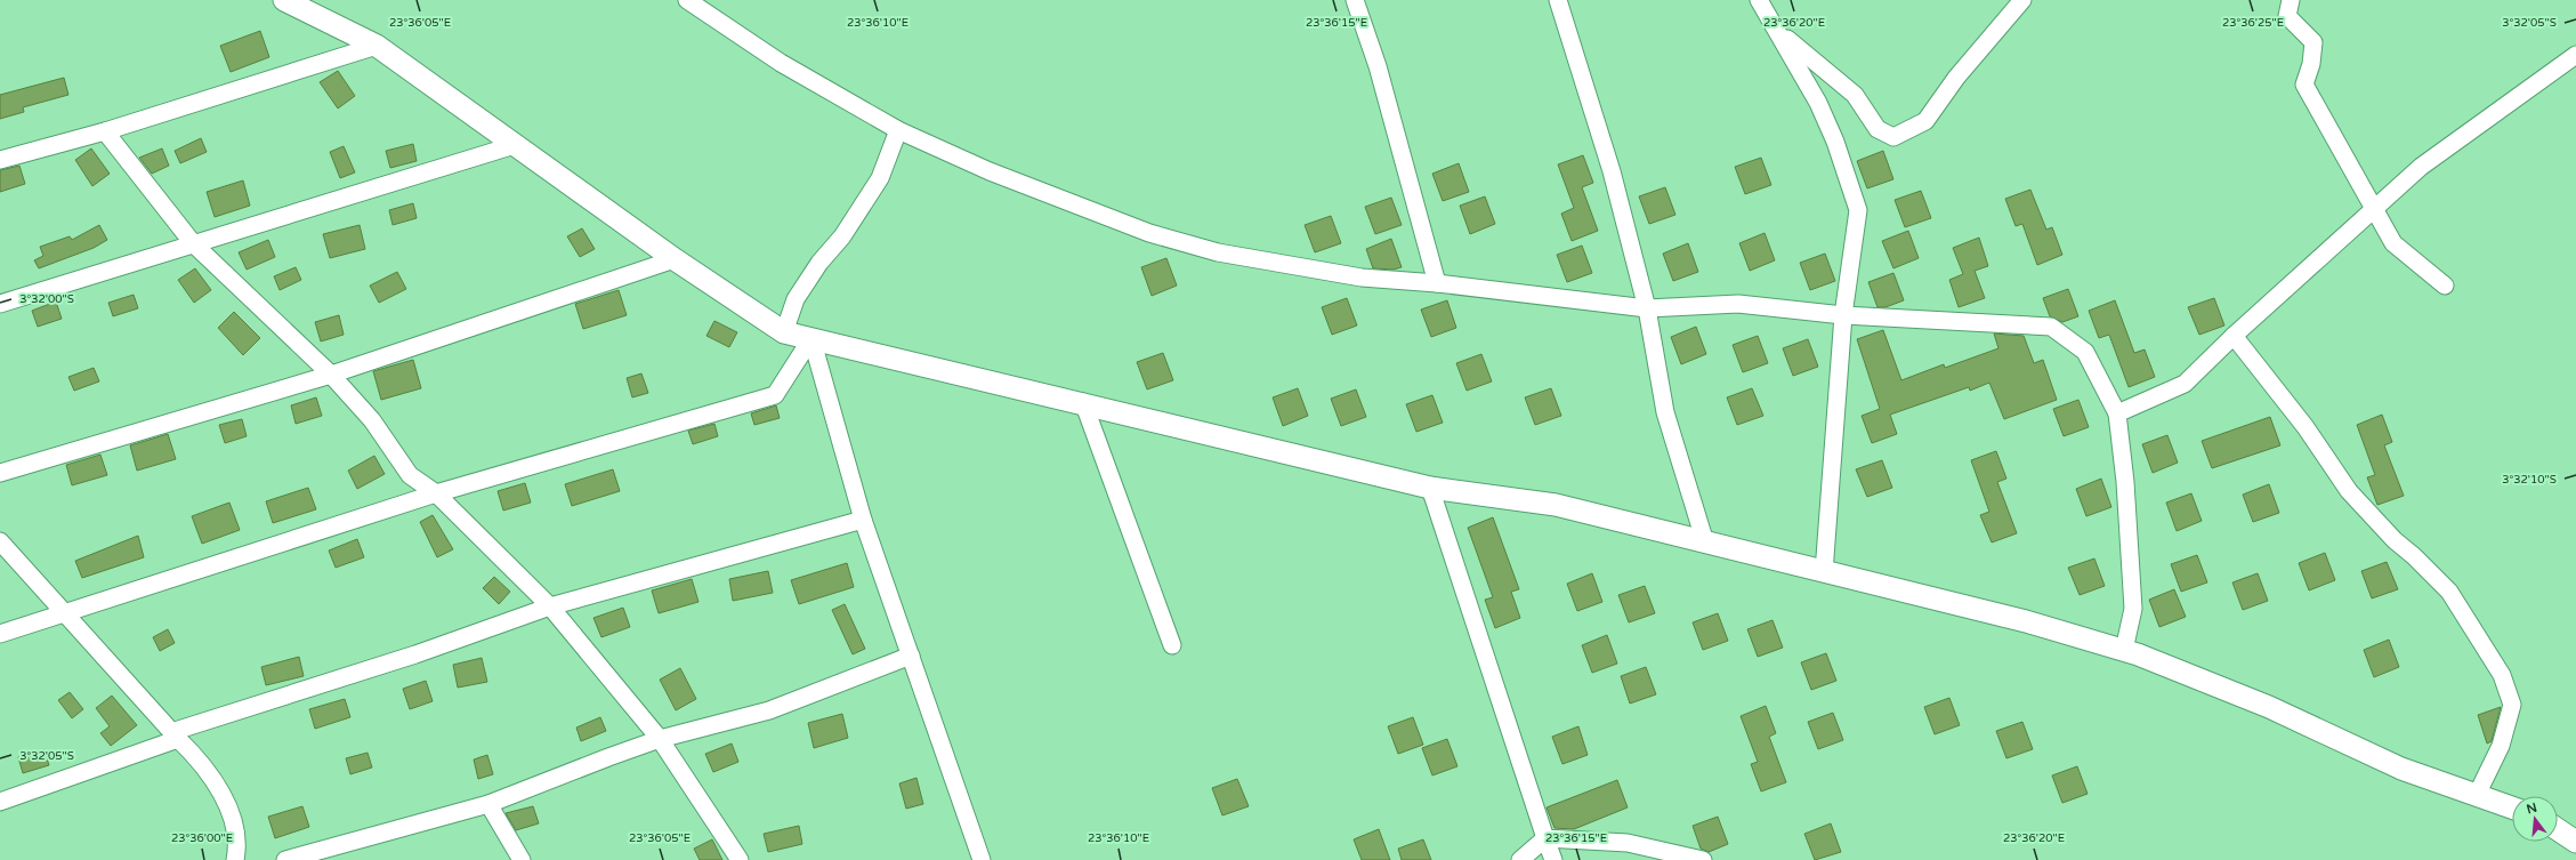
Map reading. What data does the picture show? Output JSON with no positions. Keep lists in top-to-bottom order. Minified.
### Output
{"north":"top","coordinates":["23°36'05\"E","23°36'10\"E","23°36'15\"E","23°36'20\"E","23°36'25\"E","3°32'05\"S","3°32'00\"S","3°32'10\"S","23°36'00\"E"]}
